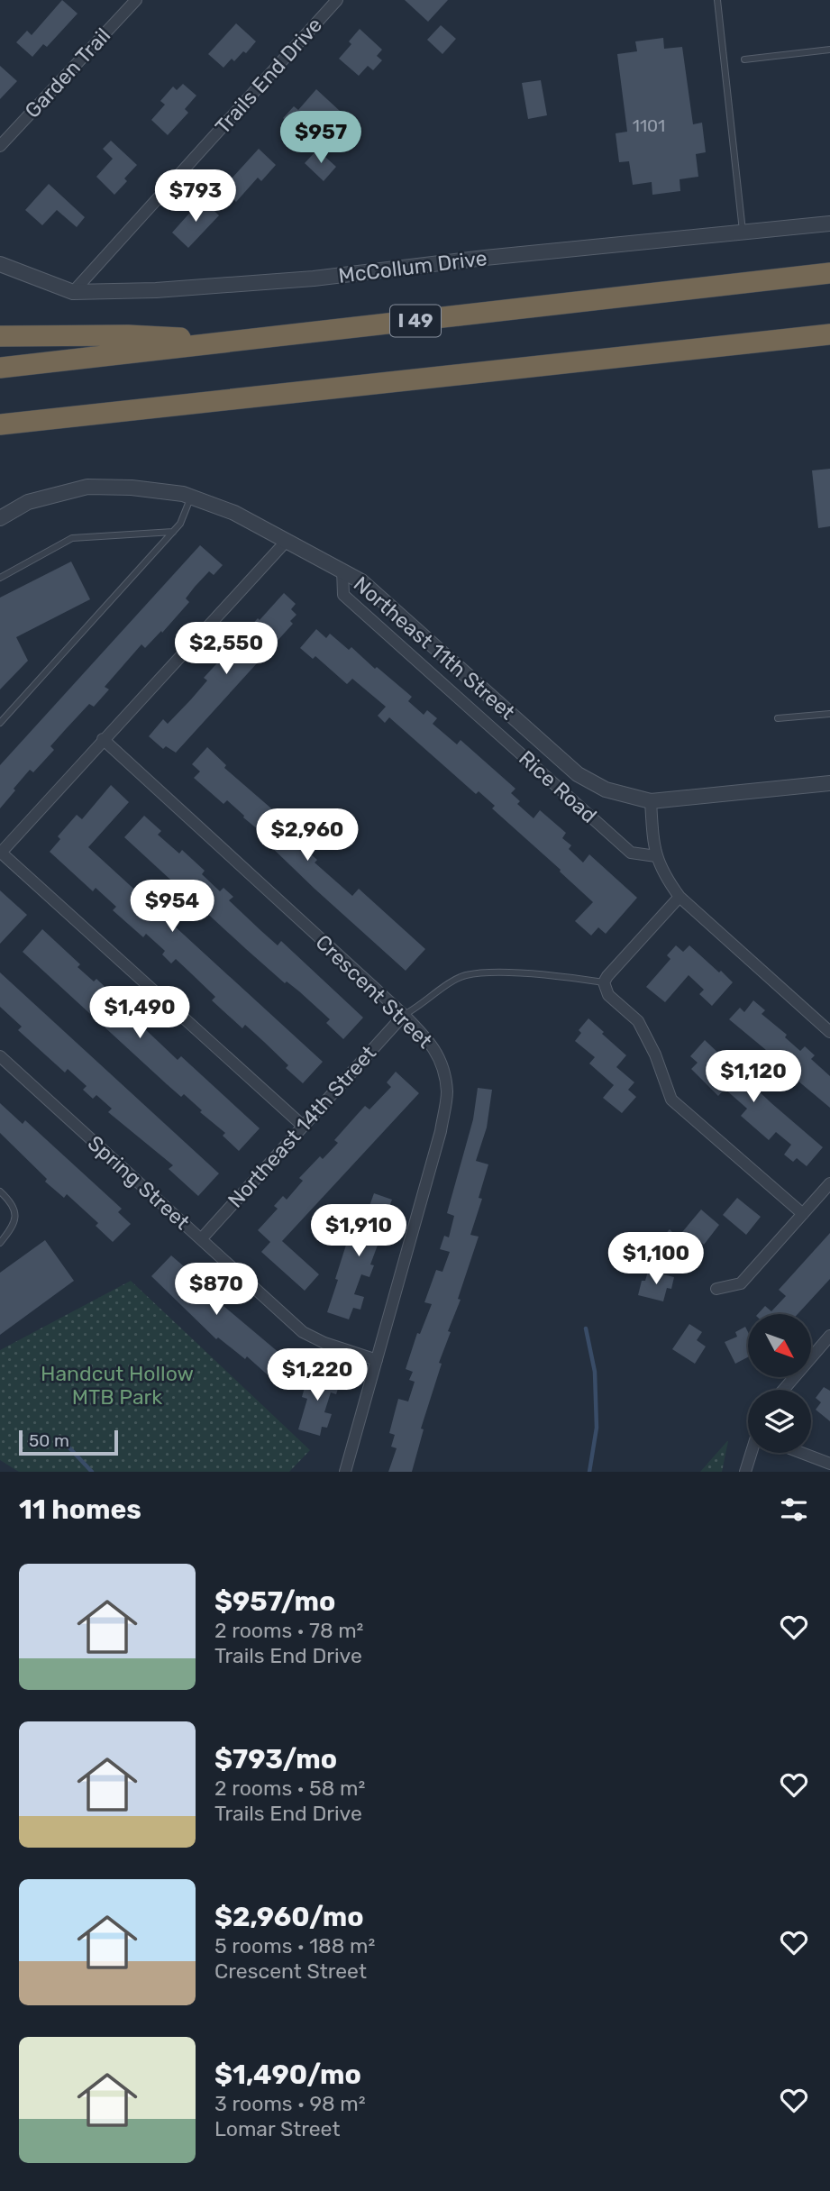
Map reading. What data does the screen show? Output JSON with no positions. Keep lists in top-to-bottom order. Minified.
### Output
{"streets":{"highway":["I 49"],"street":["Garden Trail","Trails End Drive","McCollum Drive","Northeast 11th Street","Rice Road","Crescent Street","Northeast 14th Street","Spring Street"]},"crossings":[["Trails End Drive","McCollum Drive"],["Northeast 11th Street","Rice Road"],["Crescent Street","Northeast 14th Street"],["Crescent Street","Spring Street"],["Northeast 14th Street","Spring Street"]],"parks":["Handcut Hollow MTB Park"],"house_numbers":["1101"],"scale_bar":"50 m","north":"bottom right","page":{"price":["$957","$793","$2,550","$2,960","$954","$1,490","$1,120","$1,910","$1,100","$870","$1,220"],"scale":"50 m","heading":"11 homes","list":[{"name":"$957/mo","note":"2 rooms · 78 m² · Trails End Drive"},{"name":"$793/mo","note":"2 rooms · 58 m² · Trails End Drive"},{"name":"$2,960/mo","note":"5 rooms · 188 m² · Crescent Street"},{"name":"$1,490/mo","note":"3 rooms · 98 m² · Lomar Street"}]}}
